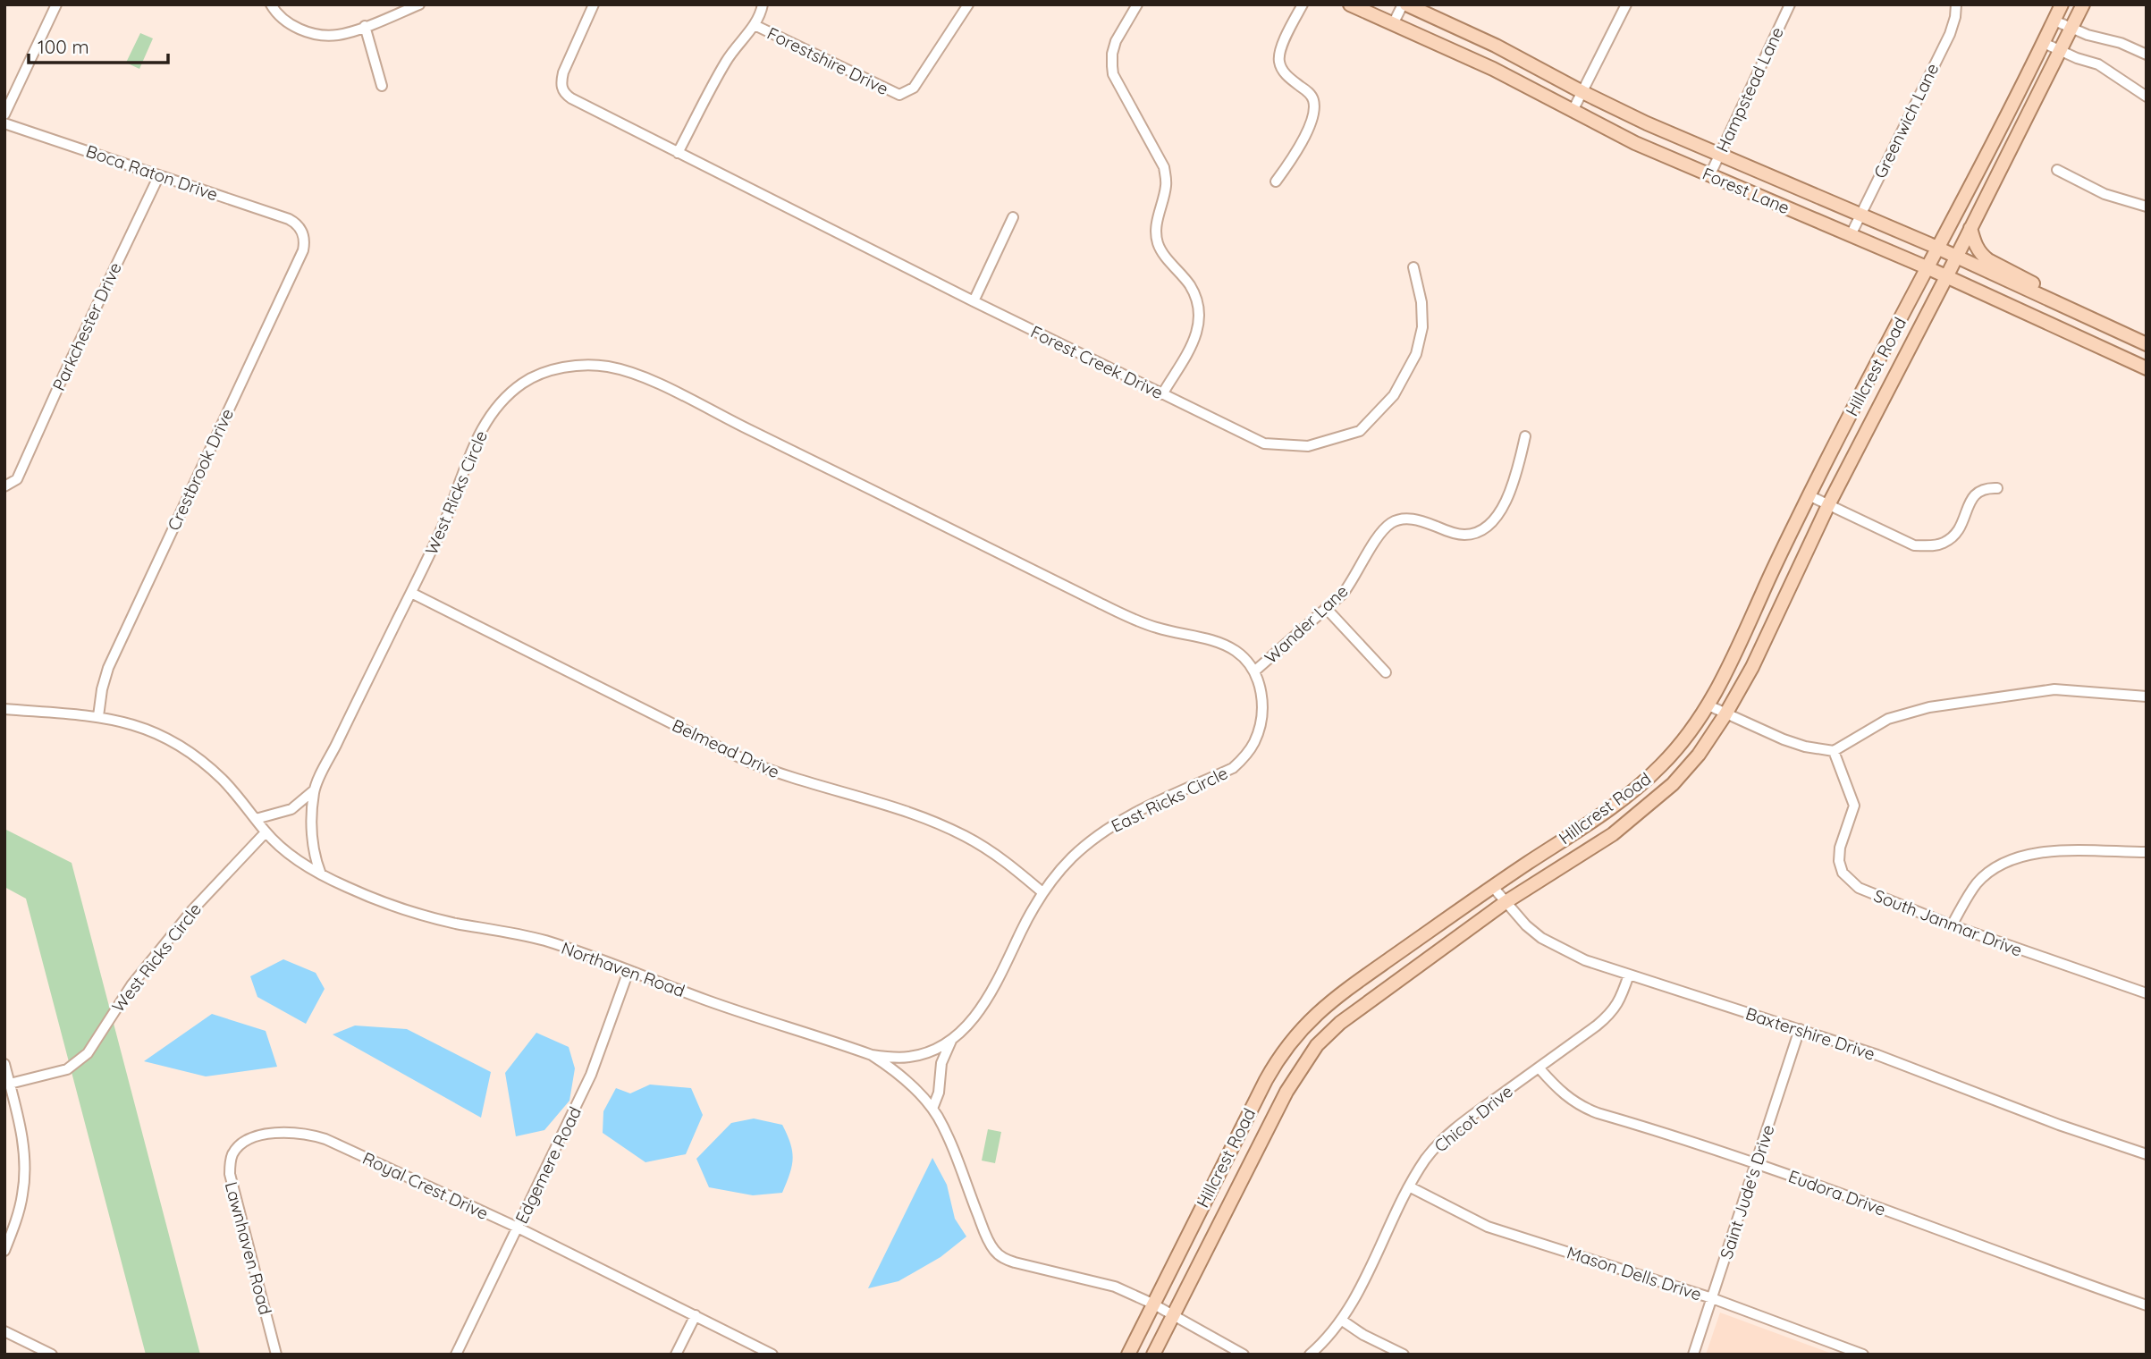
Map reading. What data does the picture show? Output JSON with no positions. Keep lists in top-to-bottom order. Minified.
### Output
{"streets":{"main road":["Forest Lane","Hillcrest Road"],"street":["Forestshire Drive","Hampstead Lane","Greenwich Lane","Boca Raton Drive","Parkchester Drive","Forest Creek Drive","Crestbrook Drive","West Ricks Circle","Wander Lane","Belmead Drive","East Ricks Circle","South Janmar Drive","Northaven Road","Baxtershire Drive","Chicot Drive","Edgemere Road","Royal Crest Drive","Saint Jude's Drive","Eudora Drive","Lawnhaven Road","Mason Dells Drive"]},"crossings":[["Hampstead Lane","Forest Lane"],["Greenwich Lane","Forest Lane"],["Boca Raton Drive","Parkchester Drive"],["Boca Raton Drive","Crestbrook Drive"],["Forest Lane","Hillcrest Road"],["Hillcrest Road","Northaven Road"],["Hillcrest Road","Baxtershire Drive"],["Crestbrook Drive","Northaven Road"],["West Ricks Circle","Wander Lane"],["West Ricks Circle","Belmead Drive"],["West Ricks Circle","East Ricks Circle"],["West Ricks Circle","Northaven Road"],["Wander Lane","East Ricks Circle"],["Belmead Drive","East Ricks Circle"],["East Ricks Circle","Northaven Road"],["Northaven Road","Edgemere Road"],["Baxtershire Drive","Chicot Drive"],["Baxtershire Drive","Saint Jude's Drive"],["Chicot Drive","Eudora Drive"],["Chicot Drive","Mason Dells Drive"],["Edgemere Road","Royal Crest Drive"],["Royal Crest Drive","Lawnhaven Road"],["Saint Jude's Drive","Eudora Drive"],["Saint Jude's Drive","Mason Dells Drive"]],"scale_bar":"100 m"}
